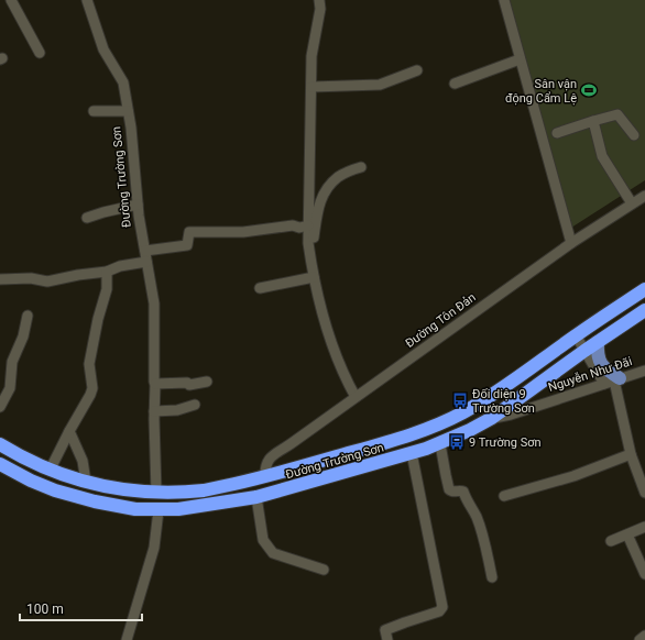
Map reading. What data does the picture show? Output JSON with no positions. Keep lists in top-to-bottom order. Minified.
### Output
{"streets":{"highway":["Đường Trường Sơn"],"street":["Đường Tôn Đản","Nguyễn Như Đãi"]},"crossings":[["Đường Trường Sơn","Đường Tôn Đản"],["Đường Trường Sơn","Nguyễn Như Đãi"]],"places":{"sports":["Sân vận động Cẩm Lệ"],"bus stop":["Đối diện 9 Trường Sơn","9 Trường Sơn"]},"scale_bar":"100 m"}
